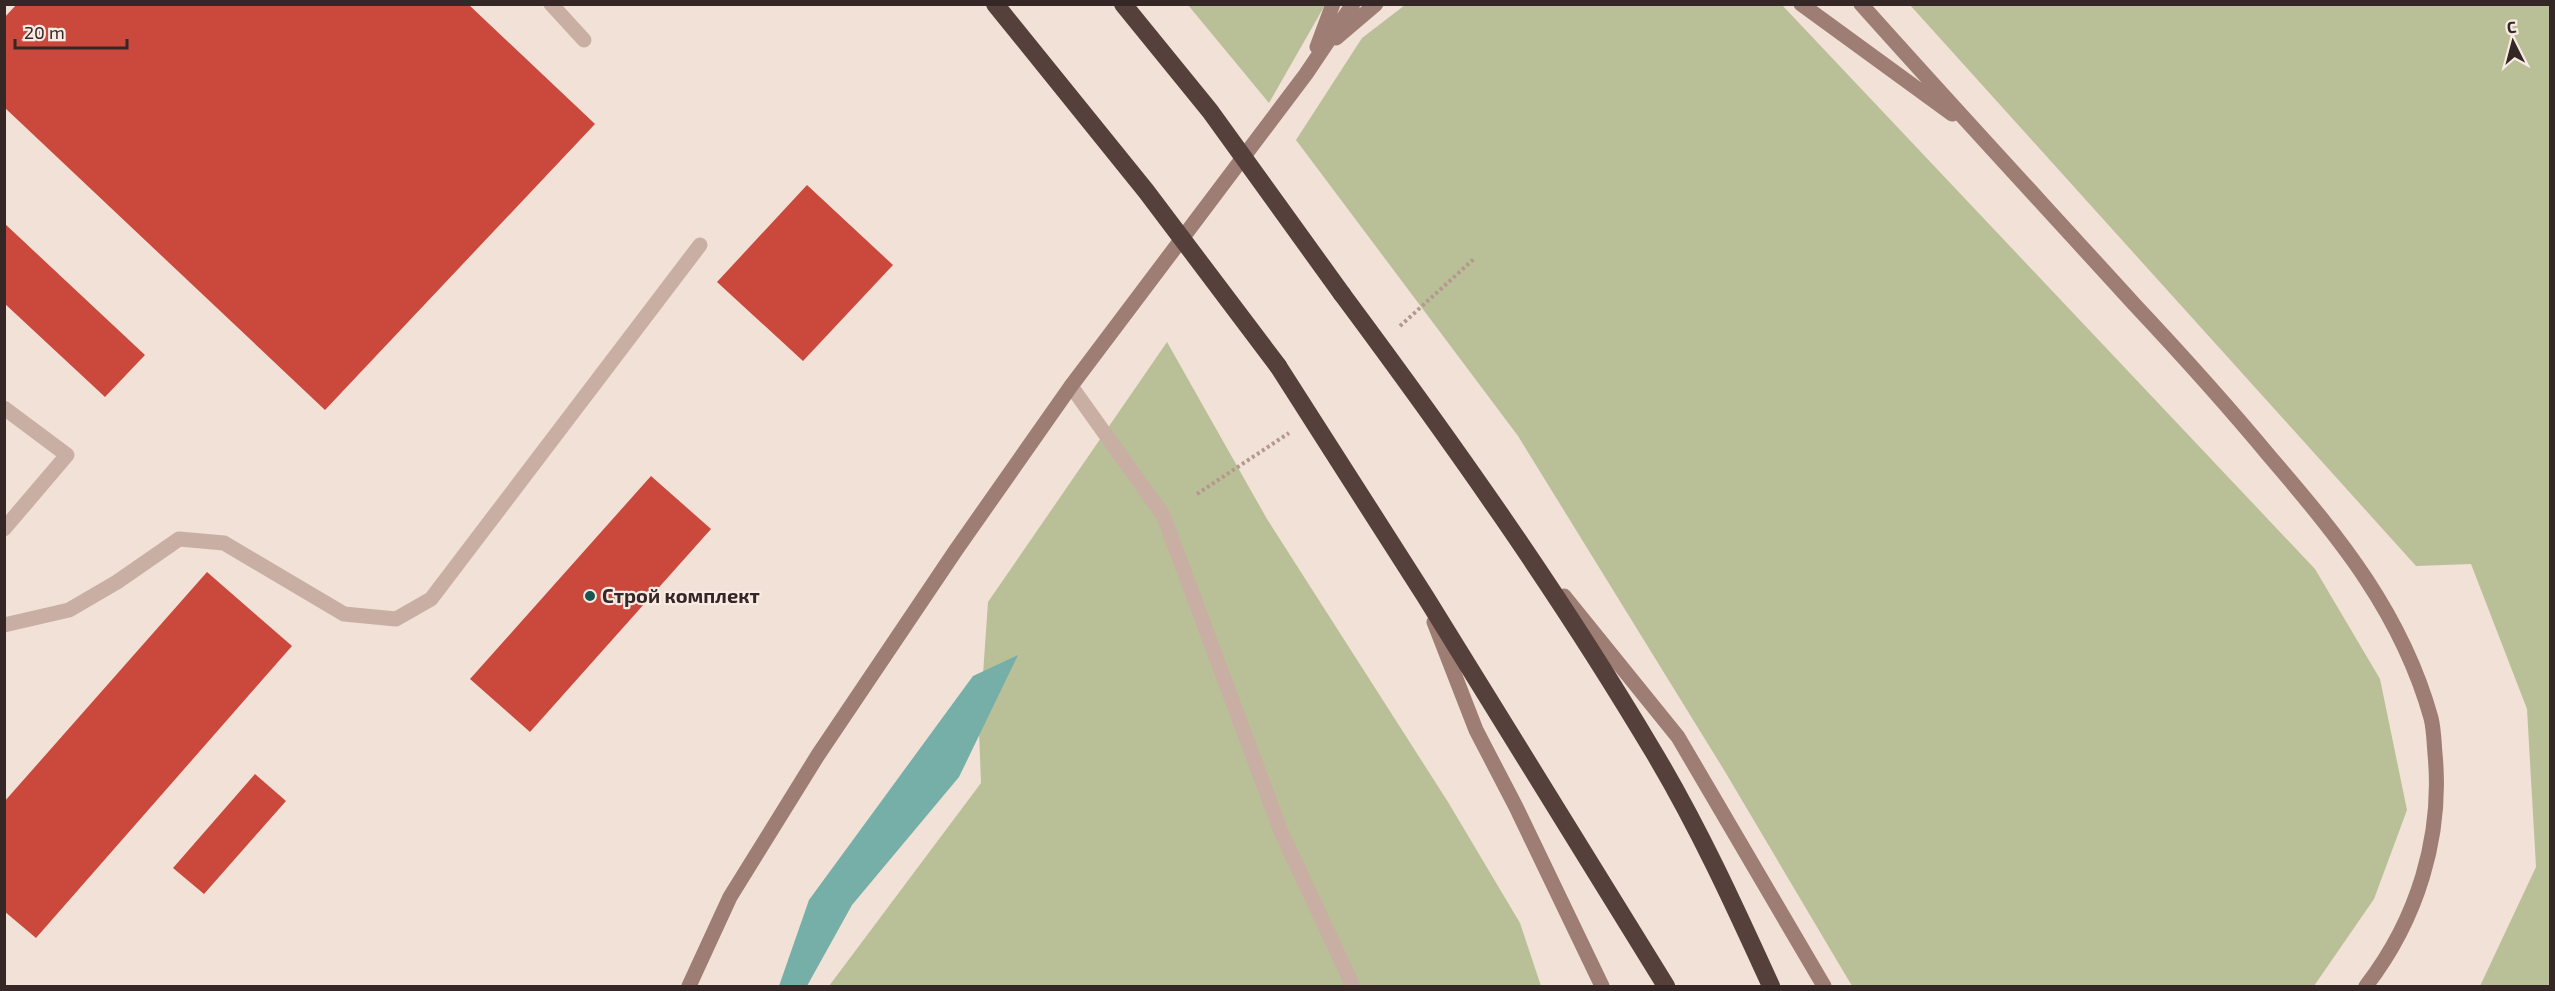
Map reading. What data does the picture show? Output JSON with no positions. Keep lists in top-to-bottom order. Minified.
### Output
{"places":["Строй комплект"],"scale_bar":"20 m","north":"top"}
